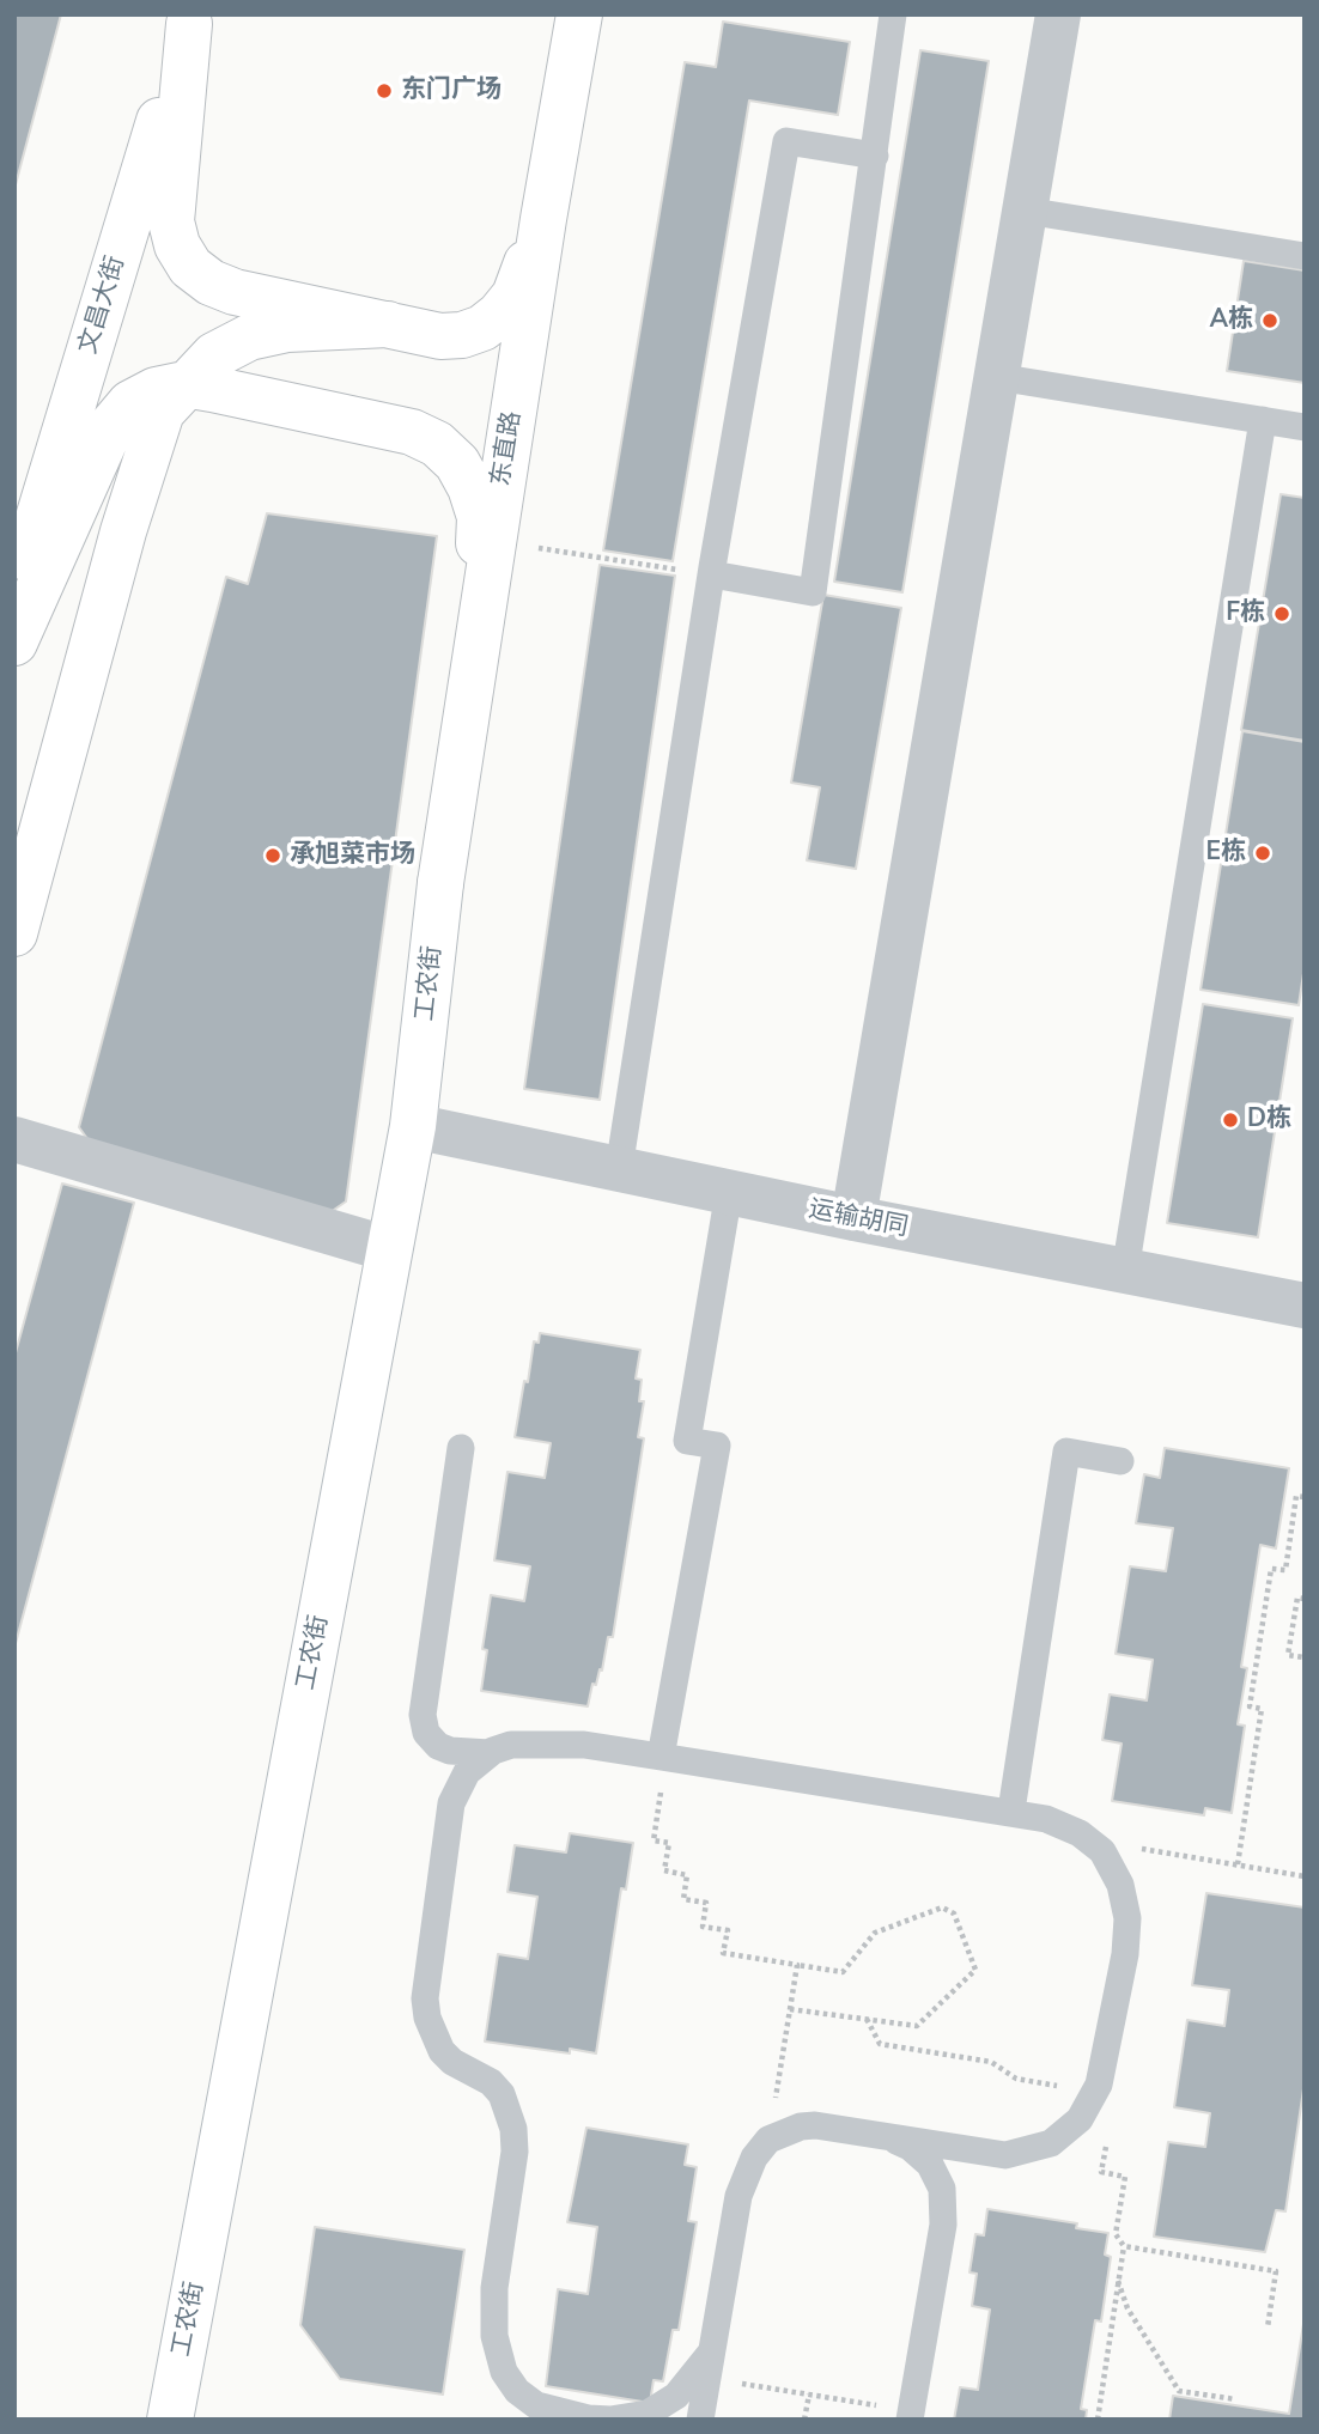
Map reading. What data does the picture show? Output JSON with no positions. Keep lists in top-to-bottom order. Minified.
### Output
{"streets":{"main road":["文昌大街","东直路","工农街"],"street":["运输胡同"]},"crossings":[["东直路","工农街"],["工农街","运输胡同"]],"places":["东门广场","A栋","F栋","E栋","承旭菜市场","D栋"]}
